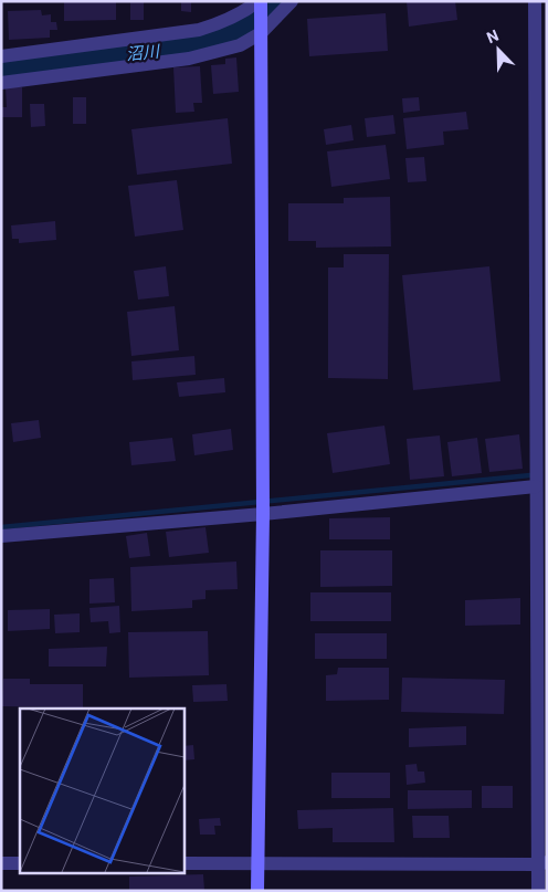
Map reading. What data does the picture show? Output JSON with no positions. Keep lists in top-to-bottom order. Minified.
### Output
{"water":["沼川"],"north":"top left"}
